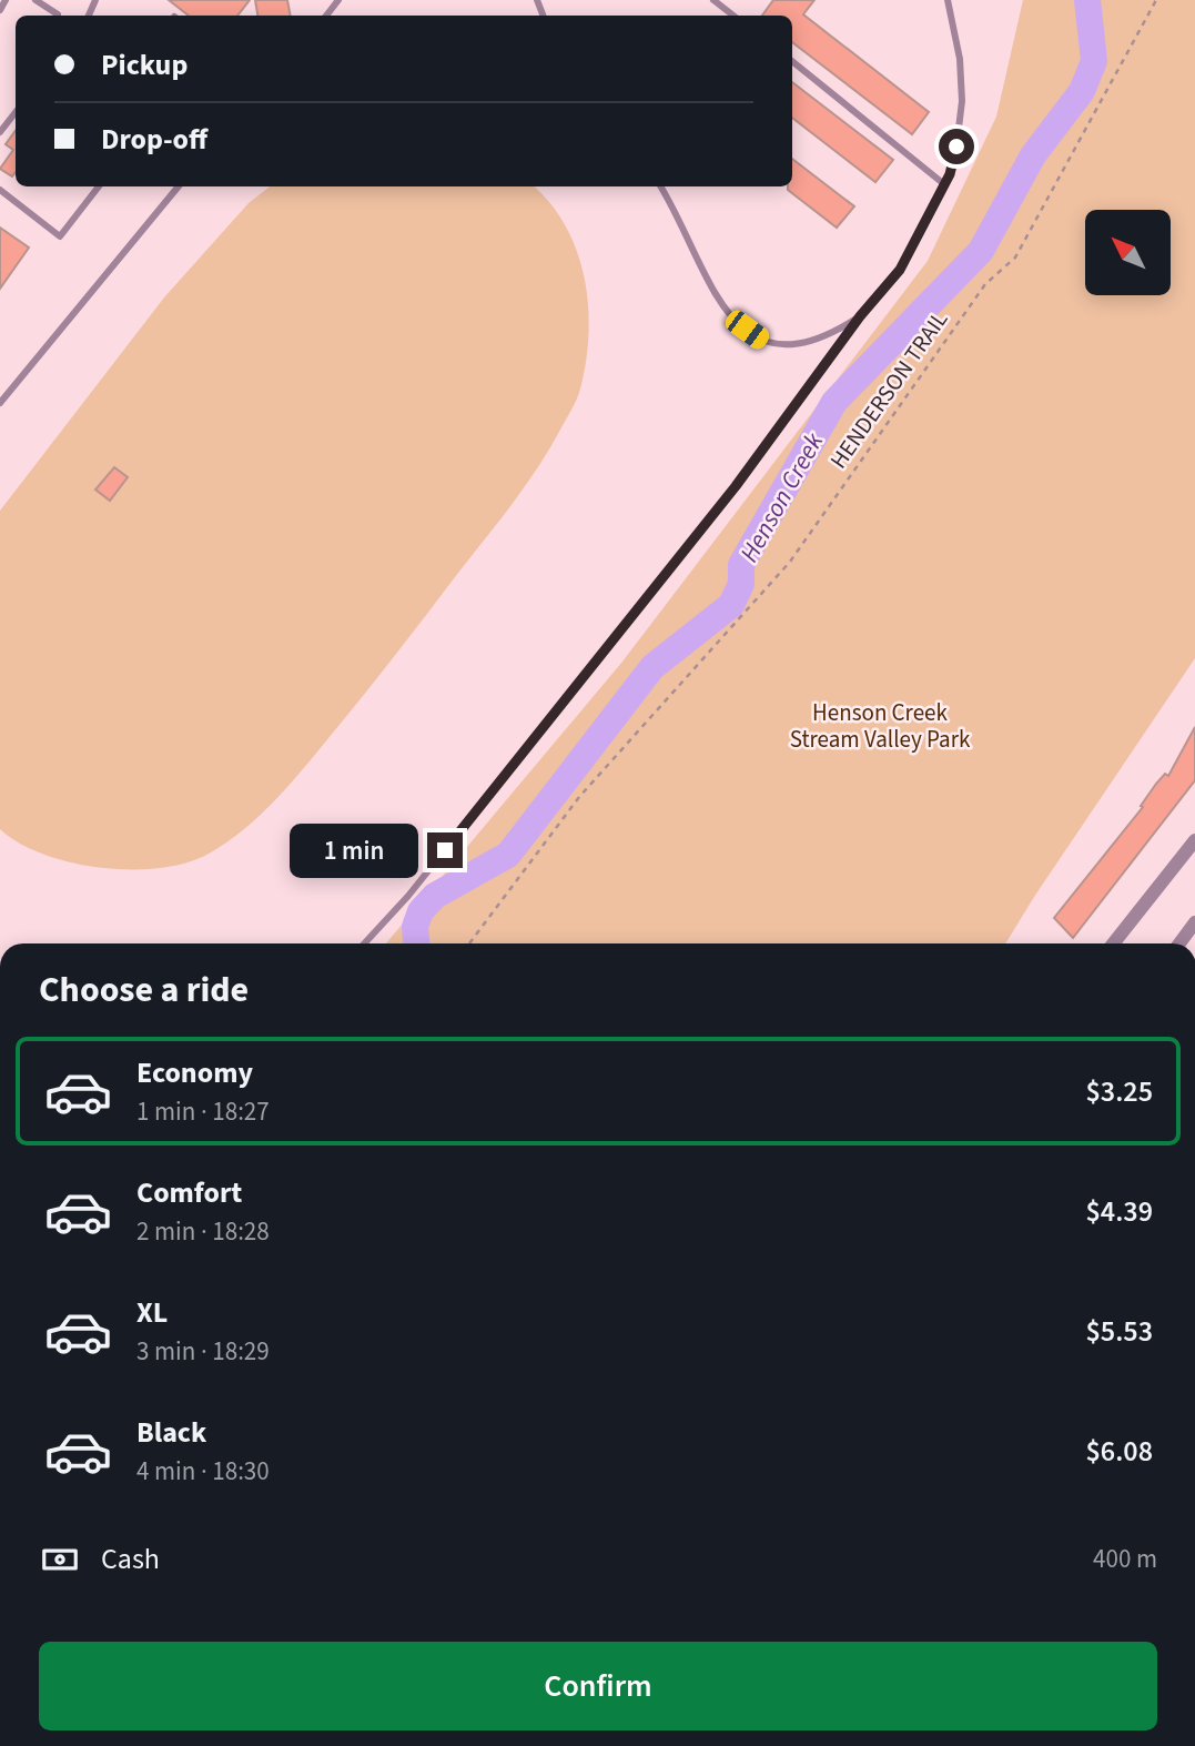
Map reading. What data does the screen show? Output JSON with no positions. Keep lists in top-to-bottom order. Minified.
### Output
{"streets":{"path":["HENDERSON TRAIL"]},"water":["Henson Creek"],"parks":["Henson Creek Stream Valley Park"],"north":"top left","page":{"banner":["Pickup","Drop-off"],"bubble":"1 min","heading":"Choose a ride","list":[{"name":"Economy","note":"1 min · 18:27","value":"$3.25"},{"name":"Comfort","note":"2 min · 18:28","value":"$4.39"},{"name":"XL","note":"3 min · 18:29","value":"$5.53"},{"name":"Black","note":"4 min · 18:30","value":"$6.08"}],"pay":["Cash","400 m"],"buttons":"Confirm"}}
